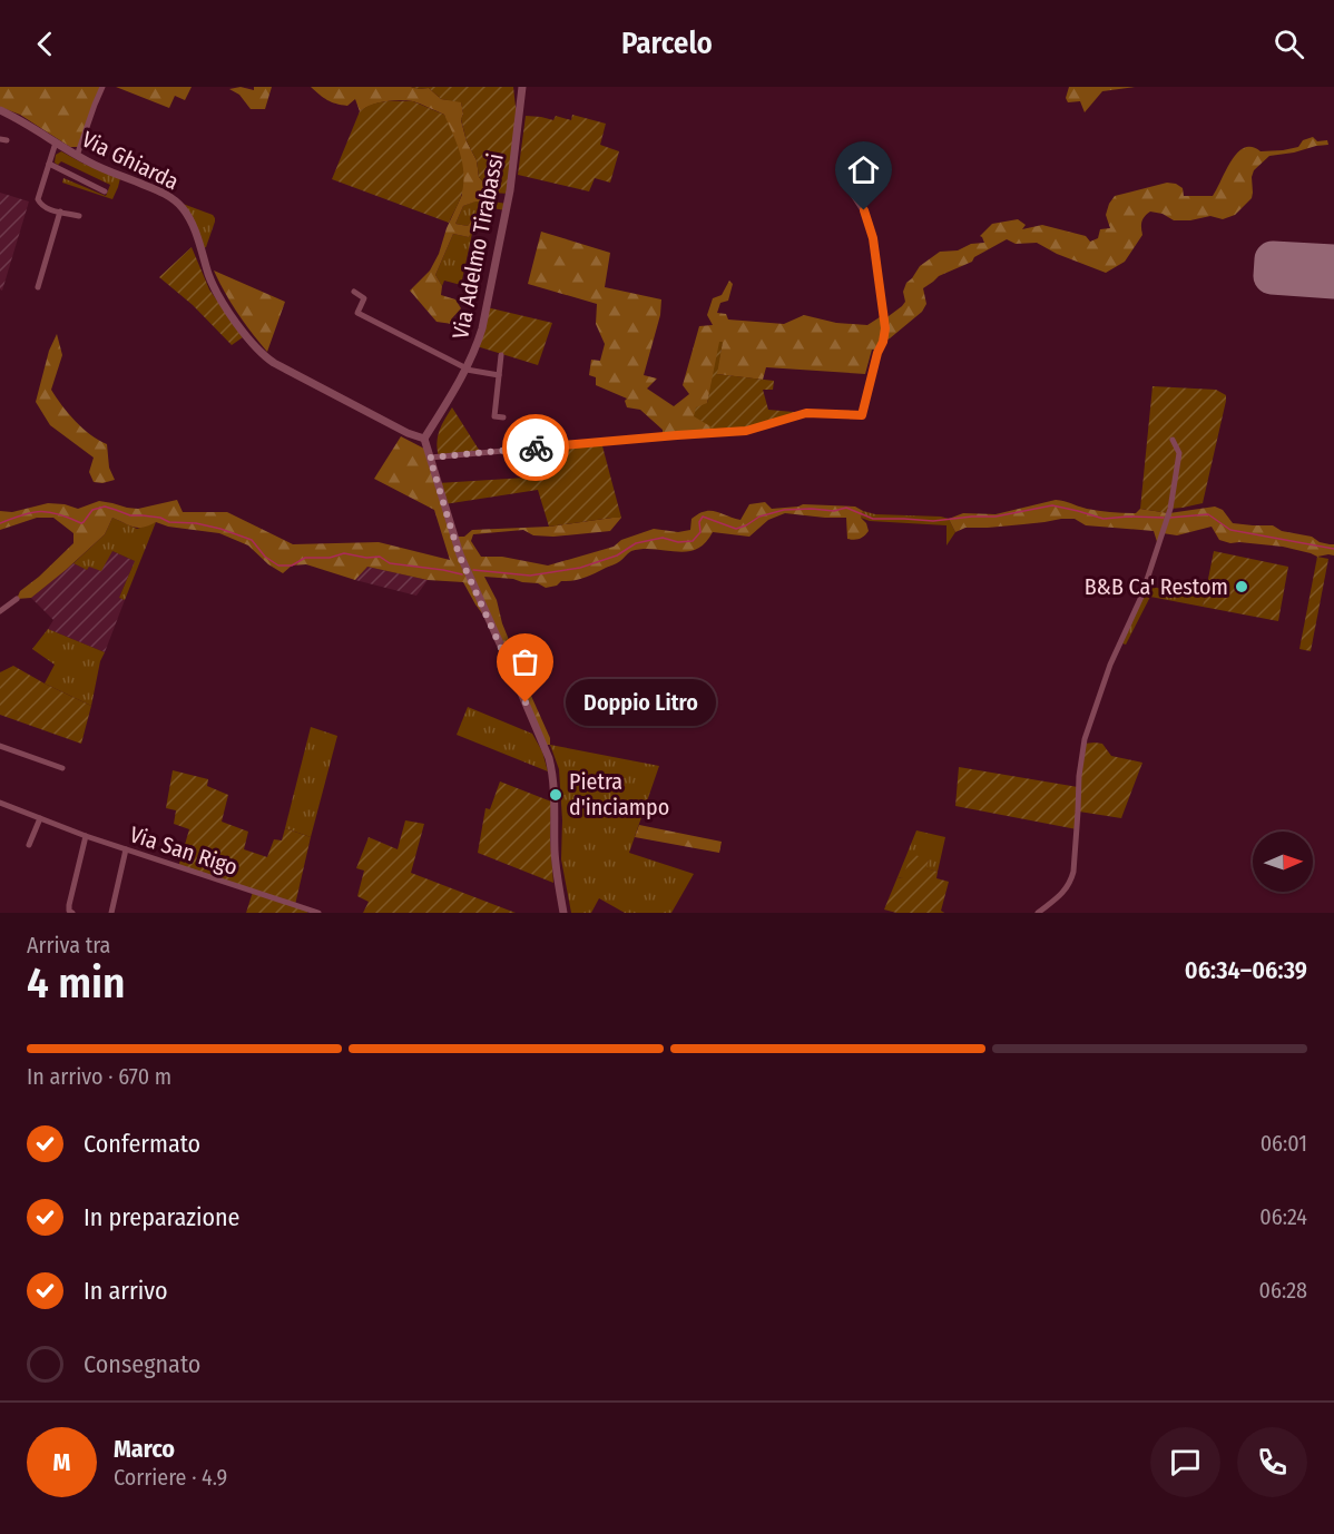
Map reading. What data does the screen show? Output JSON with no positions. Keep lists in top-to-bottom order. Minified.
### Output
{"streets":{"street":["Via Ghiarda","Via Adelmo Tirabassi","Via San Rigo"]},"crossings":[["Via Ghiarda","Via Adelmo Tirabassi"]],"places":["B&B Ca' Restom","Doppio Litro","Pietra d'inciampo"],"north":"right","page":{"header":"Parcelo","bubble":"Doppio Litro","heading":["4 min","Arriva tra","06:34–06:39"],"panel":["Marco","Corriere · 4.9"],"bar":"In arrivo · 670 m","list":[["Confermato","06:01"],["In preparazione","06:24"],["In arrivo","06:28"],"Consegnato"],"round":"M"}}
